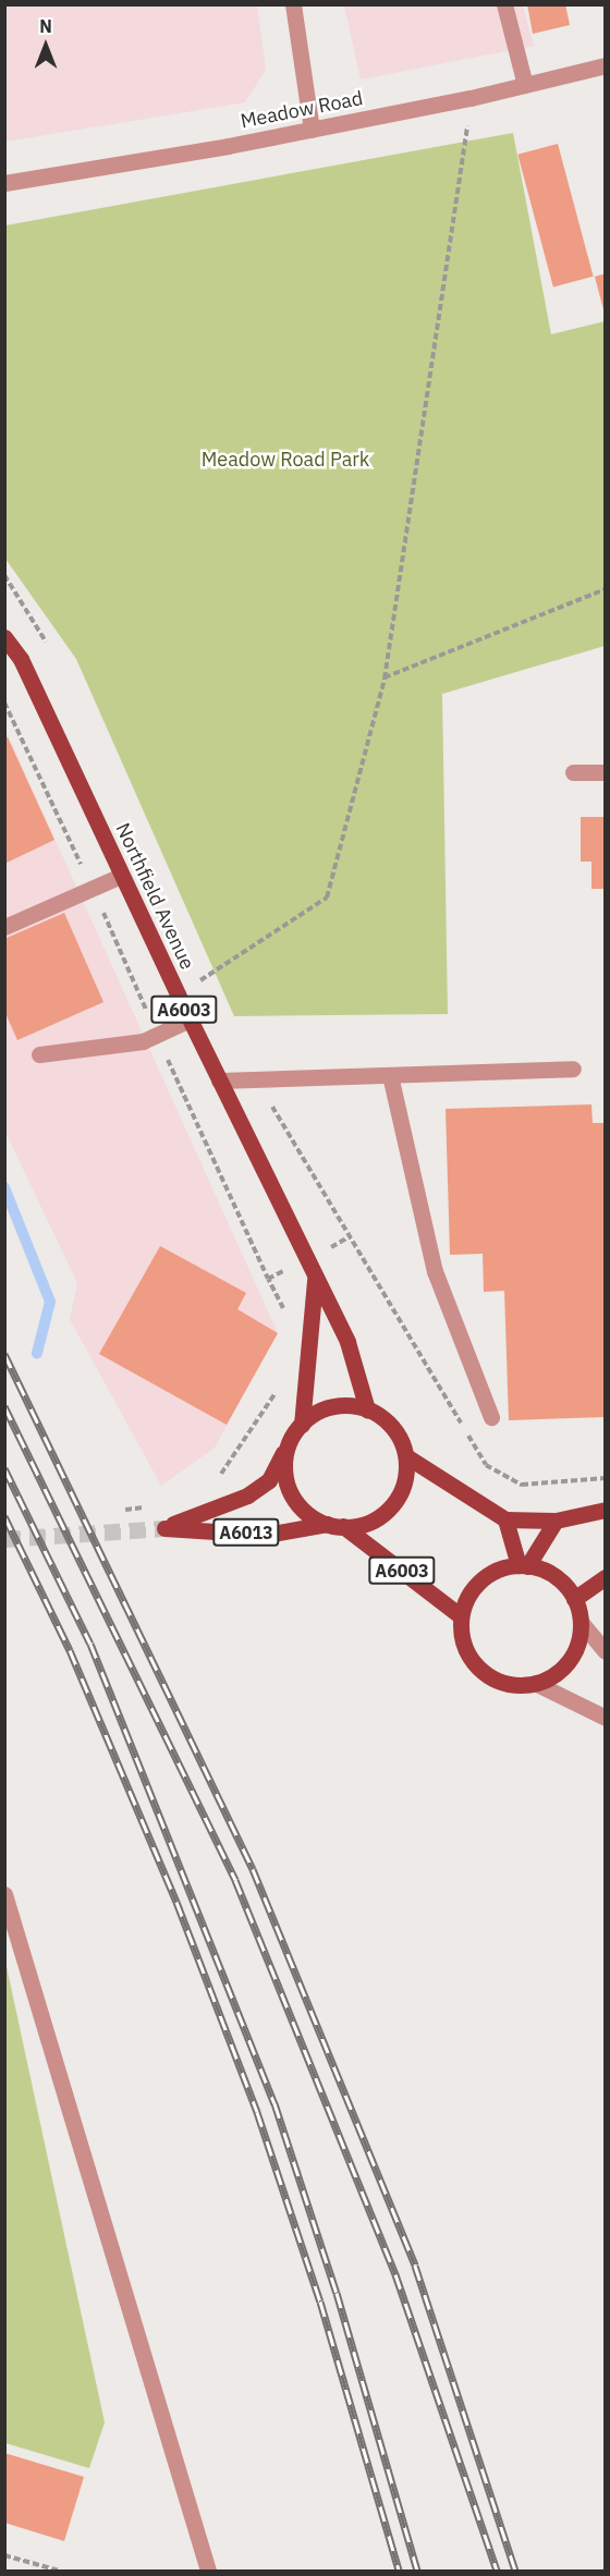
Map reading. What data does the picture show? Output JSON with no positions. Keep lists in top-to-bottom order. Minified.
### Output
{"streets":{"main road":["Northfield Avenue","A6003","A6013"],"street":["Meadow Road"]},"crossings":[["Northfield Avenue","A6003"],["Northfield Avenue","A6013"],["A6003","A6013"]],"parks":["Meadow Road Park"],"north":"top"}
